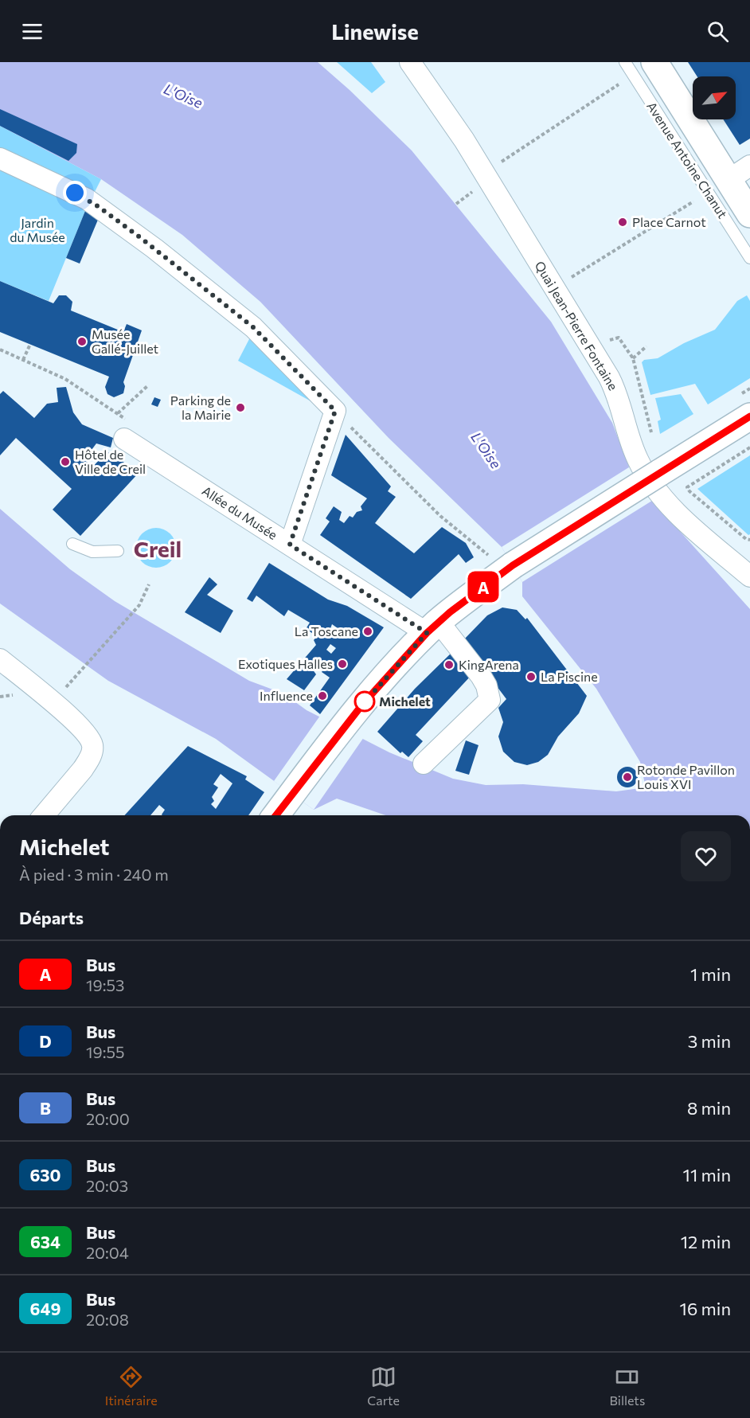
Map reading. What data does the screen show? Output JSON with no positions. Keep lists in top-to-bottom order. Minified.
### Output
{"streets":{"main road":["Avenue Antoine Chanut"],"street":["Quai Jean-Pierre Fontaine","Allée du Musée"]},"districts":["Creil"],"water":["L'Oise"],"parks":["Jardin du Musée"],"places":["Place Carnot","Musée Gallé-Juillet","Parking de la Mairie","Hôtel de Ville de Creil","La Toscane","Exotiques Halles","KingArena","La Piscine","Influence","Michelet","Rotonde Pavillon Louis XVI"],"lines":["bus line A"],"north":"top right","page":{"header":"Linewise","on_map":"A","heading":[["Michelet","À pied · 3 min · 240 m"],"Départs"],"list":[{"mark":"A","name":"Bus","note":"19:53","value":"1 min"},{"mark":"D","name":"Bus","note":"19:55","value":"3 min"},{"mark":"B","name":"Bus","note":"20:00","value":"8 min"},{"mark":"630","name":"Bus","note":"20:03","value":"11 min"},{"mark":"634","name":"Bus","note":"20:04","value":"12 min"},{"mark":"649","name":"Bus","note":"20:08","value":"16 min"}],"tabs":["Itinéraire","Carte","Billets"]}}
